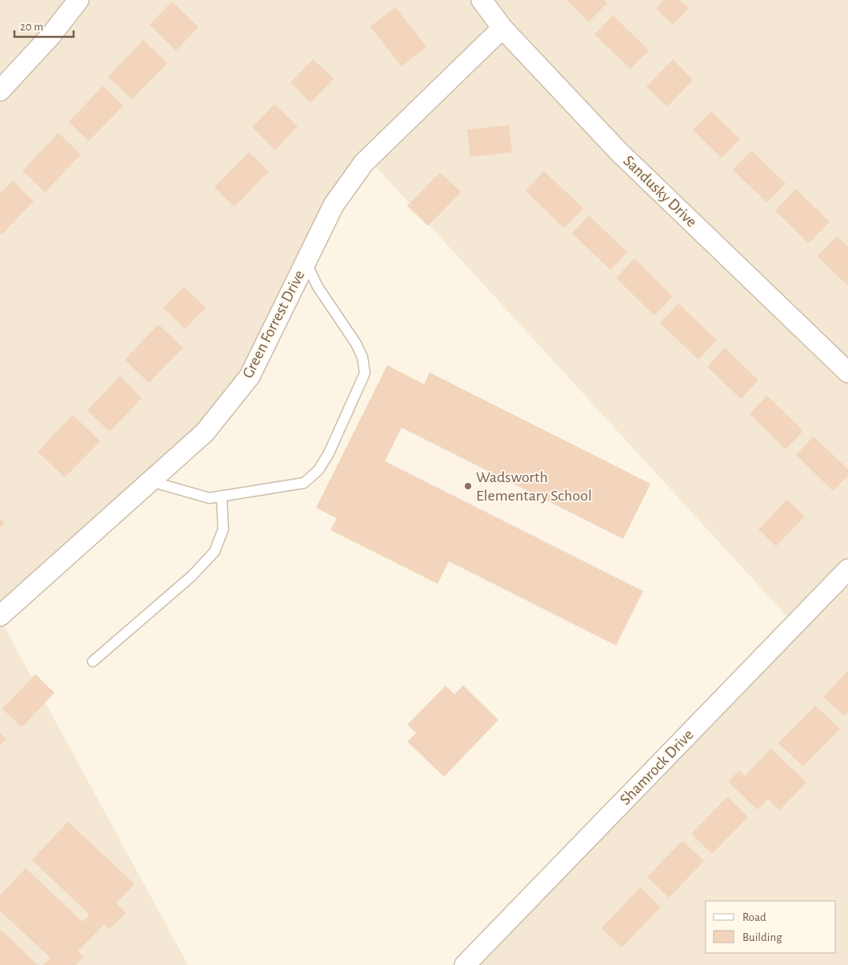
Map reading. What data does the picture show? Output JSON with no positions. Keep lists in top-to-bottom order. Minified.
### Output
{"streets":{"street":["Sandusky Drive","Green Forrest Drive","Shamrock Drive"]},"crossings":[["Sandusky Drive","Green Forrest Drive"]],"places":["Wadsworth Elementary School"],"legend":["Road","Building"],"scale_bar":"20 m"}
